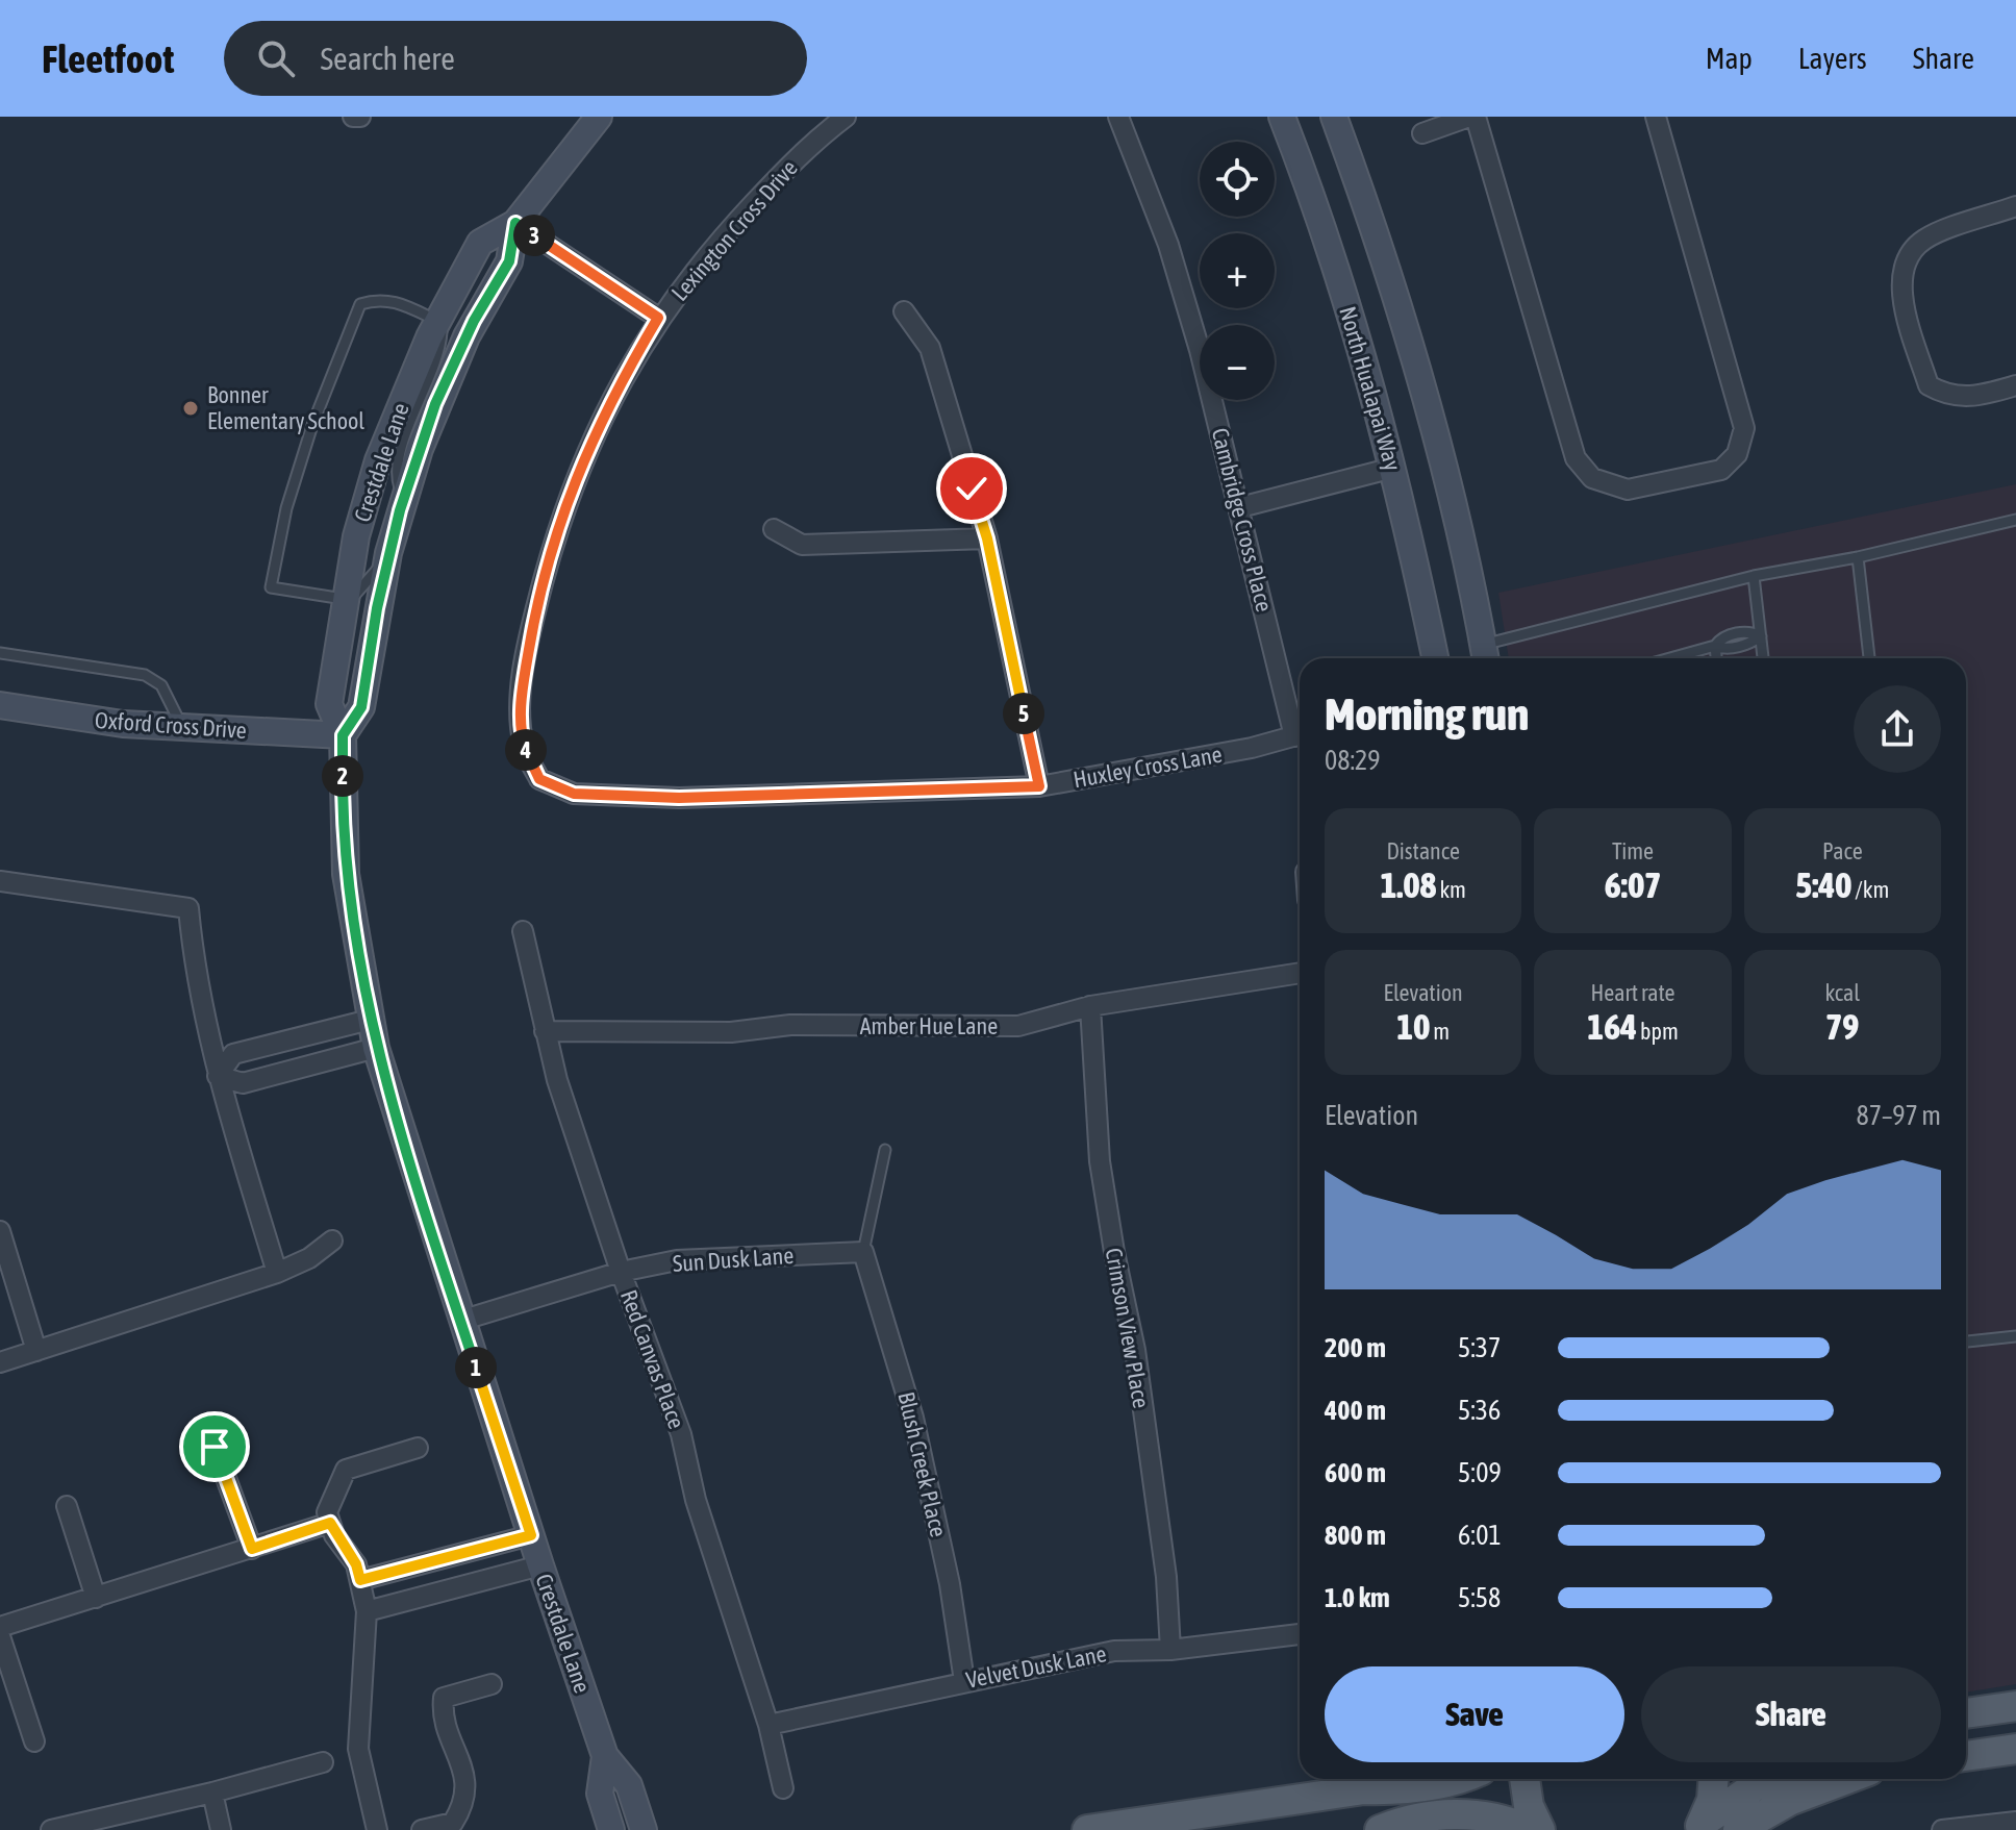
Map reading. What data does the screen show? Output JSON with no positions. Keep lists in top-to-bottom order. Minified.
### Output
{"streets":{"street":["Lexington Cross Drive","North Hualapai Way","Crestdale Lane","Cambridge Cross Place","Oxford Cross Drive","Huxley Cross Lane","Amber Hue Lane","Sun Dusk Lane","Crimson View Place","Red Canvas Place","Blush Creek Place","Velvet Dusk Lane"]},"crossings":[["Lexington Cross Drive","Huxley Cross Lane"],["Crestdale Lane","Oxford Cross Drive"],["Crestdale Lane","Sun Dusk Lane"],["Amber Hue Lane","Crimson View Place"],["Amber Hue Lane","Red Canvas Place"],["Sun Dusk Lane","Red Canvas Place"],["Sun Dusk Lane","Blush Creek Place"],["Crimson View Place","Velvet Dusk Lane"],["Red Canvas Place","Velvet Dusk Lane"],["Blush Creek Place","Velvet Dusk Lane"]],"places":["Bonner Elementary School"],"page":{"header":"Fleetfoot","search":"Search here","nav":["Map","Layers","Share"],"map_buttons":["+","−"],"pins":["3","5","4","2","1"],"heading":["Morning run","08:29"],"stats":[["Distance","1.08 km"],["Time","6:07"],["Pace","5:40 /km"],["Elevation","10 m"],["Heart rate","164 bpm"],["kcal","79"]],"chart":["Elevation","87–97 m"],"list":[{"name":"200 m","note":"5:37"},{"name":"400 m","note":"5:36"},{"name":"600 m","note":"5:09"},{"name":"800 m","note":"6:01"},{"name":"1.0 km","note":"5:58"}],"buttons":["Save","Share"]}}
